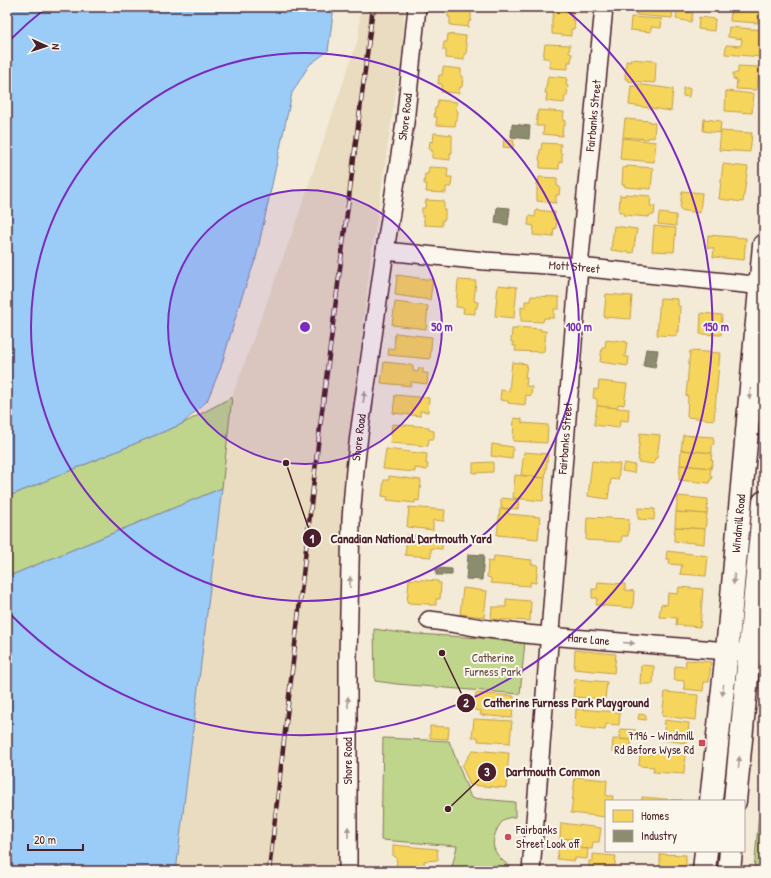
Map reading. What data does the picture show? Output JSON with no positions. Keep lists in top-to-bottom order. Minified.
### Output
{"streets":{"main road":["Windmill Road"],"street":["Fairbanks Street","Shore Road","Mott Street","Hare Lane"]},"crossings":[["Fairbanks Street","Mott Street"],["Fairbanks Street","Hare Lane"],["Shore Road","Mott Street"],["Mott Street","Windmill Road"],["Windmill Road","Hare Lane"]],"one_way":["Shore Road","Hare Lane"],"parks":["Catherine Furness Park"],"places":{"other":["Canadian National Dartmouth Yard","Catherine Furness Park Playground","Dartmouth Common","Fairbanks Street Look off"],"transit":["7196 - Windmill Rd Before Wyse Rd"]},"legend":["Homes","Industry"],"scale_bar":"20 m","north":"right","rings":["50 m","100 m","150 m"]}
